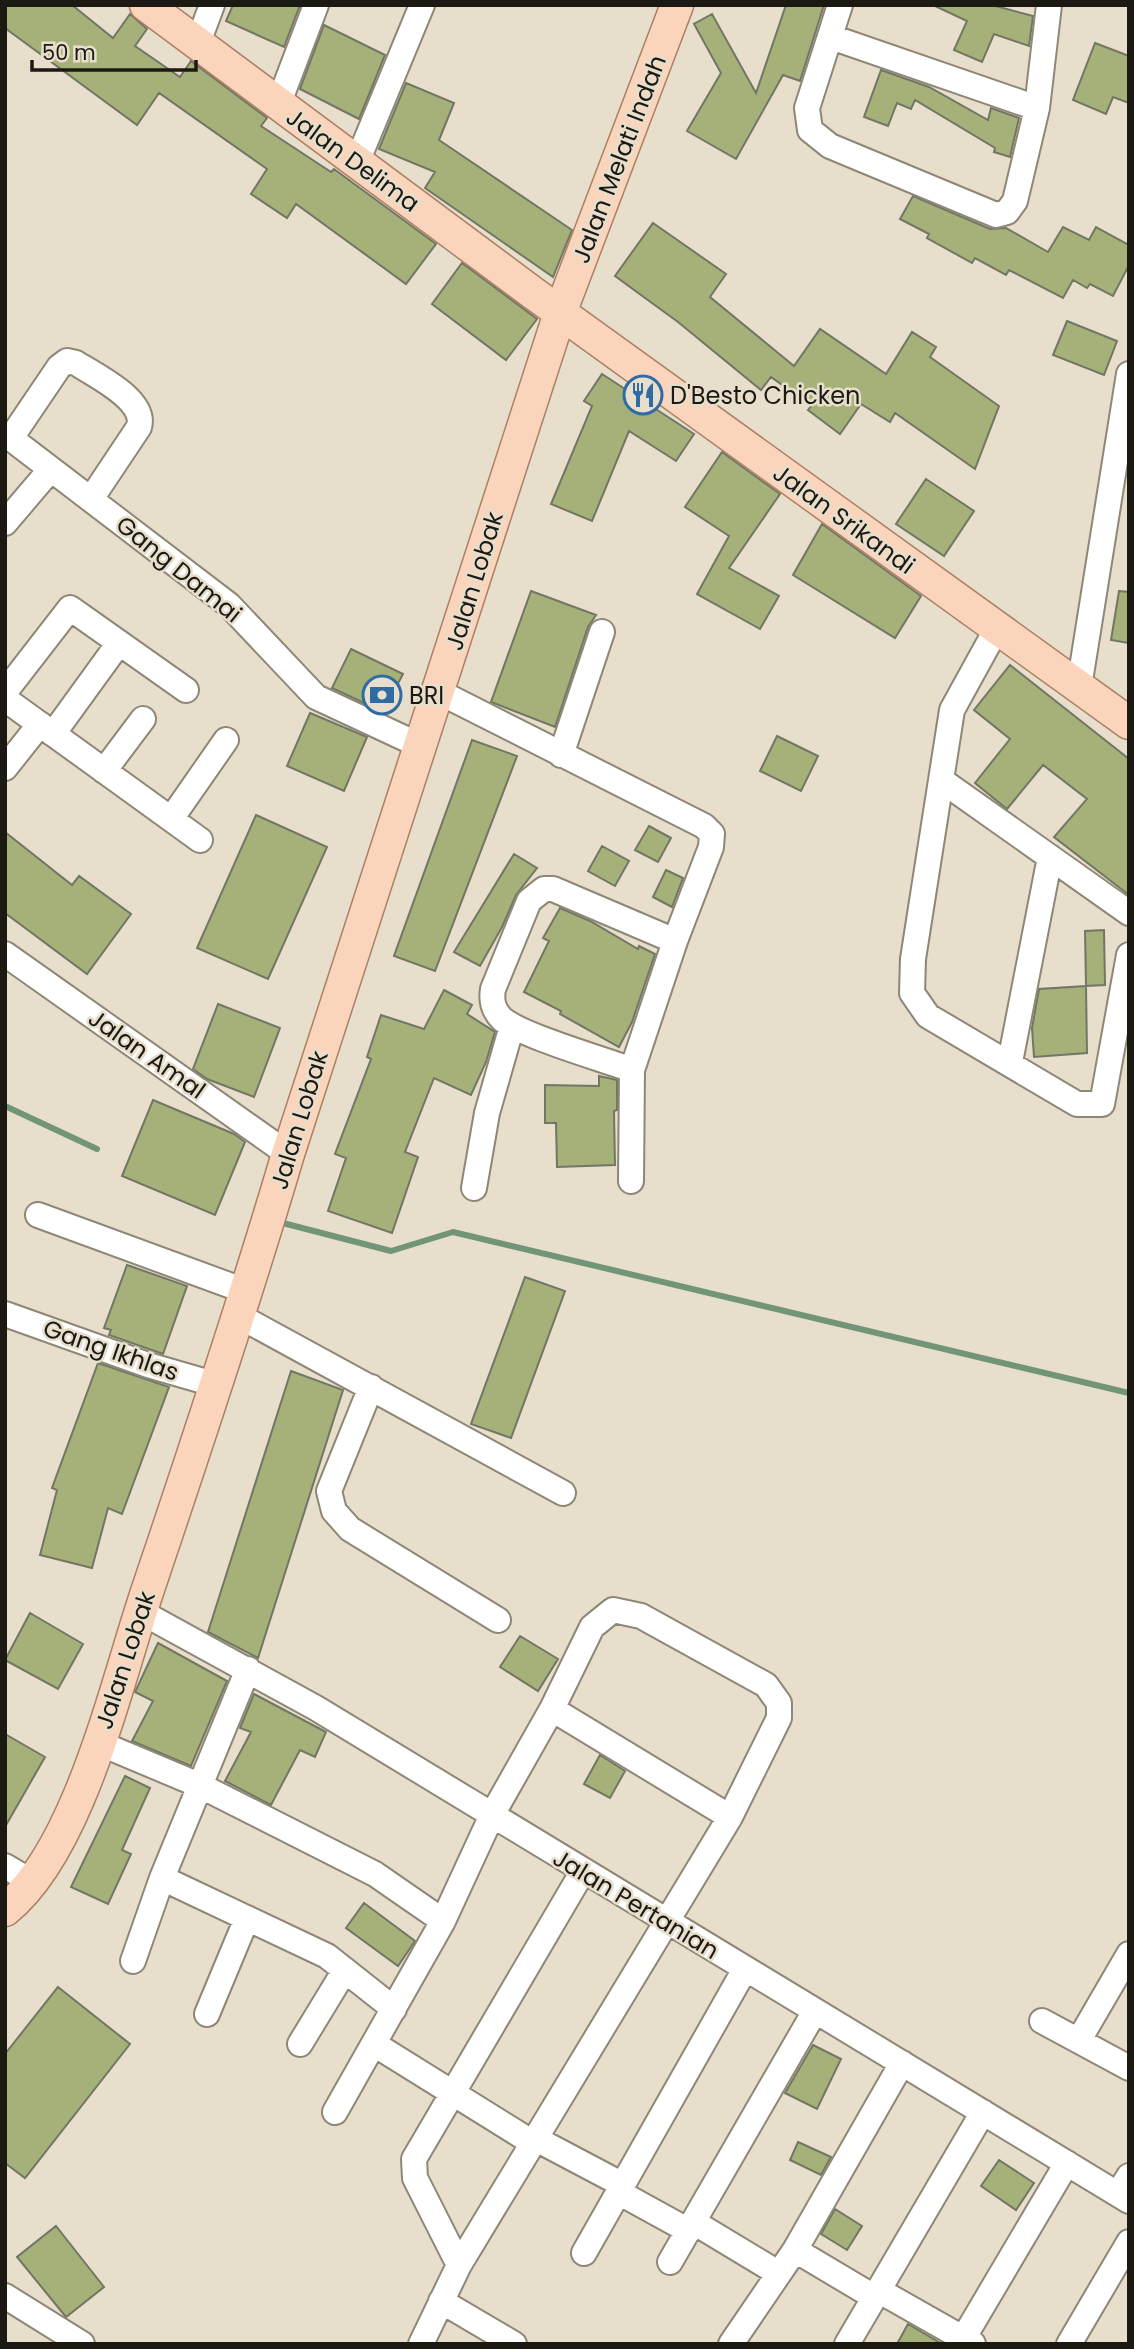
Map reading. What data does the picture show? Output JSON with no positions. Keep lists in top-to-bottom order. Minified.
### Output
{"streets":{"main road":["Jalan Melati Indah","Jalan Delima","Jalan Srikandi","Jalan Lobak"],"street":["Gang Damai","Jalan Amal","Gang Ikhlas","Jalan Pertanian"]},"crossings":[["Jalan Melati Indah","Jalan Delima"],["Jalan Melati Indah","Jalan Srikandi"],["Jalan Melati Indah","Jalan Lobak"],["Jalan Delima","Jalan Srikandi"],["Jalan Delima","Jalan Lobak"],["Jalan Srikandi","Jalan Lobak"],["Gang Damai","Jalan Lobak"],["Jalan Lobak","Jalan Amal"],["Jalan Lobak","Gang Ikhlas"],["Jalan Lobak","Jalan Pertanian"]],"places":{"restaurant":["D'Besto Chicken"],"bank":["BRI"]},"scale_bar":"50 m"}
